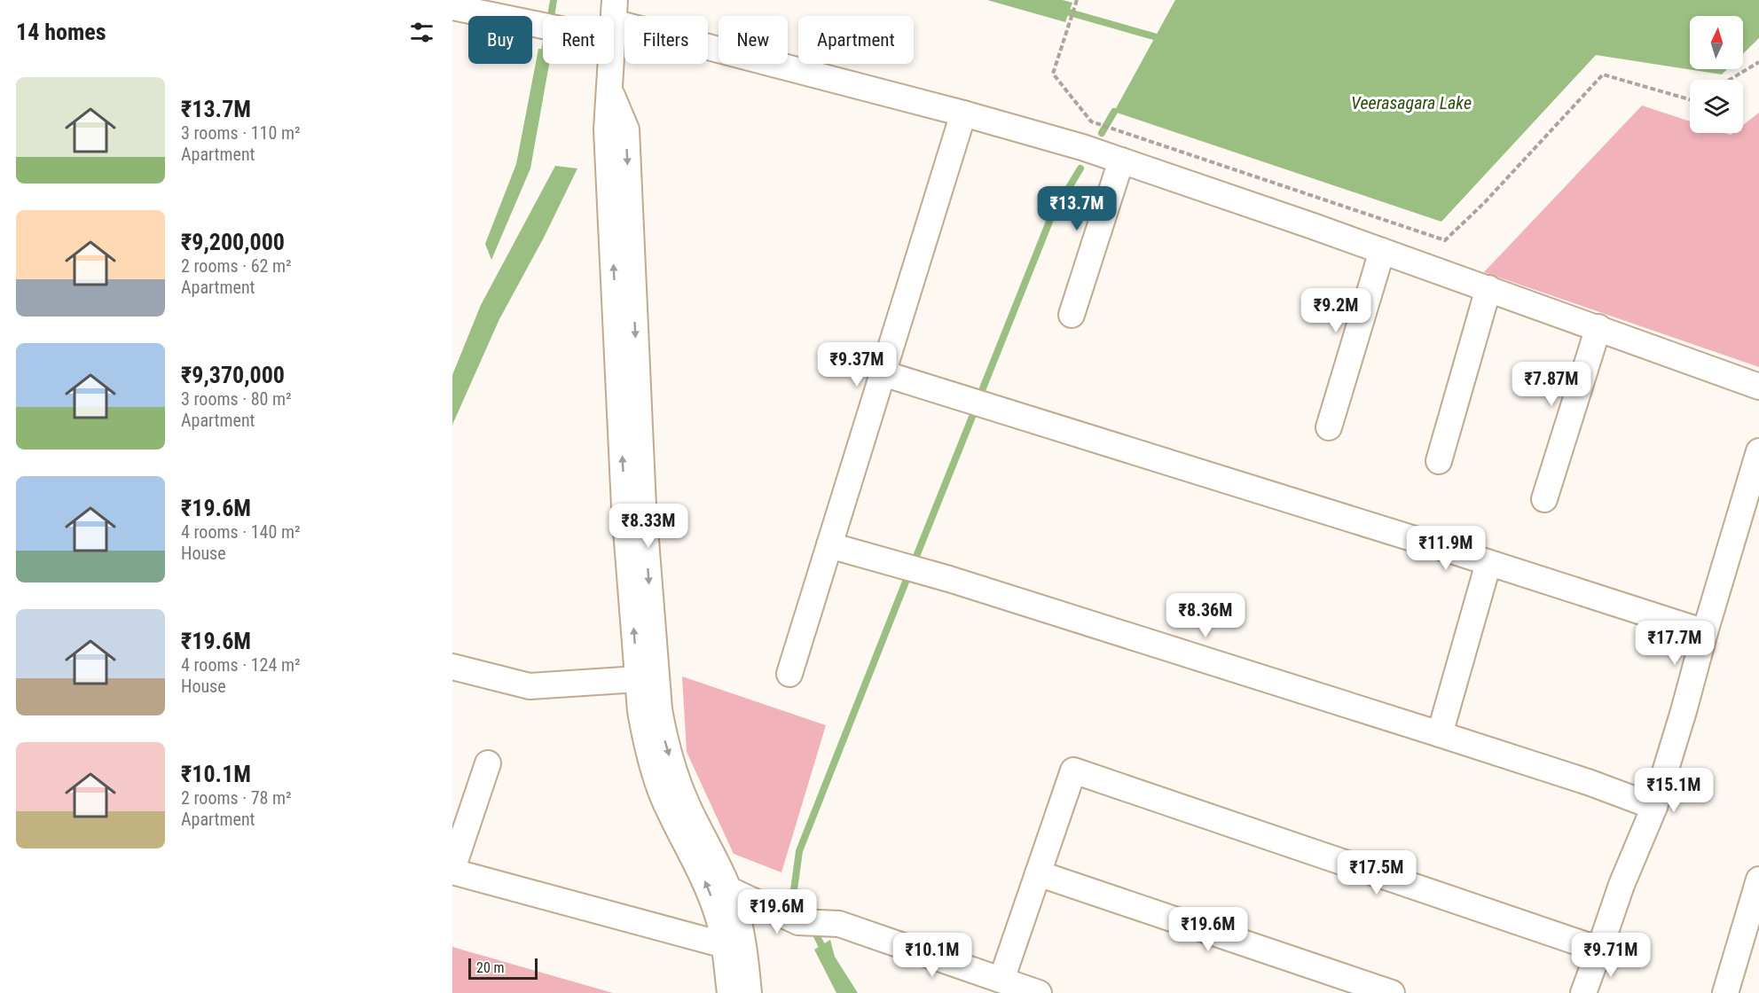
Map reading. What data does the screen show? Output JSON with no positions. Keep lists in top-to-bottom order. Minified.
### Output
{"water":["Veerasagara Lake"],"scale_bar":"20 m","north":"top","page":{"heading":"14 homes","chip":["Buy","Rent","Filters","New","Apartment"],"list":[{"name":"₹13.7M","note":"3 rooms · 110 m² · Apartment"},{"name":"₹9,200,000","note":"2 rooms · 62 m² · Apartment"},{"name":"₹9,370,000","note":"3 rooms · 80 m² · Apartment"},{"name":"₹19.6M","note":"4 rooms · 140 m² · House"},{"name":"₹19.6M","note":"4 rooms · 124 m² · House"},{"name":"₹10.1M","note":"2 rooms · 78 m² · Apartment"}],"price":["₹13.7M","₹9.2M","₹9.37M","₹7.87M","₹8.33M","₹11.9M","₹8.36M","₹17.7M","₹15.1M","₹17.5M","₹19.6M","₹19.6M","₹10.1M","₹9.71M"],"scale":"20 m"}}
